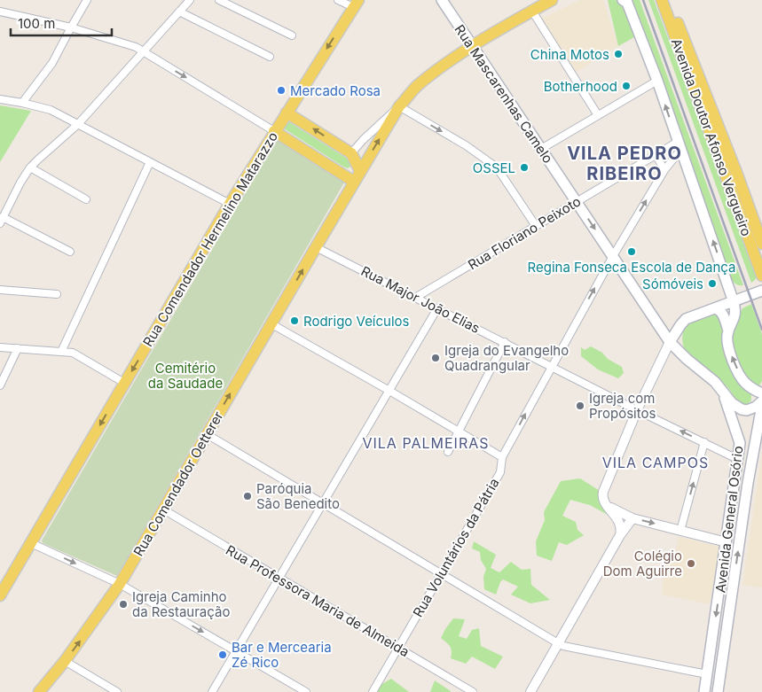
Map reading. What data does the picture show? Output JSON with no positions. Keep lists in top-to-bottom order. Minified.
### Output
{"streets":{"main road":["Rua Mascarenhas Camelo","Avenida Doutor Afonso Vergueiro","Rua Comendador Hermelino Matarazzo","Rua Comendador Oetterer","Avenida General Osório"],"street":["Rua Floriano Peixoto","Rua Major João Elias","Rua Voluntários da Pátria","Rua Professora Maria de Almeida"]},"crossings":[["Rua Mascarenhas Camelo","Rua Floriano Peixoto"],["Rua Mascarenhas Camelo","Rua Comendador Oetterer"],["Rua Mascarenhas Camelo","Avenida General Osório"],["Rua Mascarenhas Camelo","Rua Voluntários da Pátria"],["Rua Floriano Peixoto","Rua Major João Elias"],["Rua Floriano Peixoto","Rua Voluntários da Pátria"],["Rua Major João Elias","Rua Comendador Oetterer"],["Rua Major João Elias","Avenida General Osório"],["Rua Major João Elias","Rua Voluntários da Pátria"],["Rua Comendador Oetterer","Rua Professora Maria de Almeida"],["Rua Voluntários da Pátria","Rua Professora Maria de Almeida"]],"one_way":["Rua Comendador Hermelino Matarazzo","Rua Comendador Oetterer"],"districts":["VILA PEDRO RIBEIRO","VILA PALMEIRAS","VILA CAMPOS"],"parks":["Cemitério da Saudade"],"places":["China Motos","Botherhood","Mercado Rosa","OSSEL","Regina Fonseca Escola de Dança","Sómóveis","Rodrigo Veículos","Igreja do Evangelho Quadrangular","Igreja com Propósitos","Paróquia São Benedito","Colégio Dom Aguirre","Igreja Caminho da Restauração","Bar e Mercearia Zé Rico"],"scale_bar":"100 m"}
